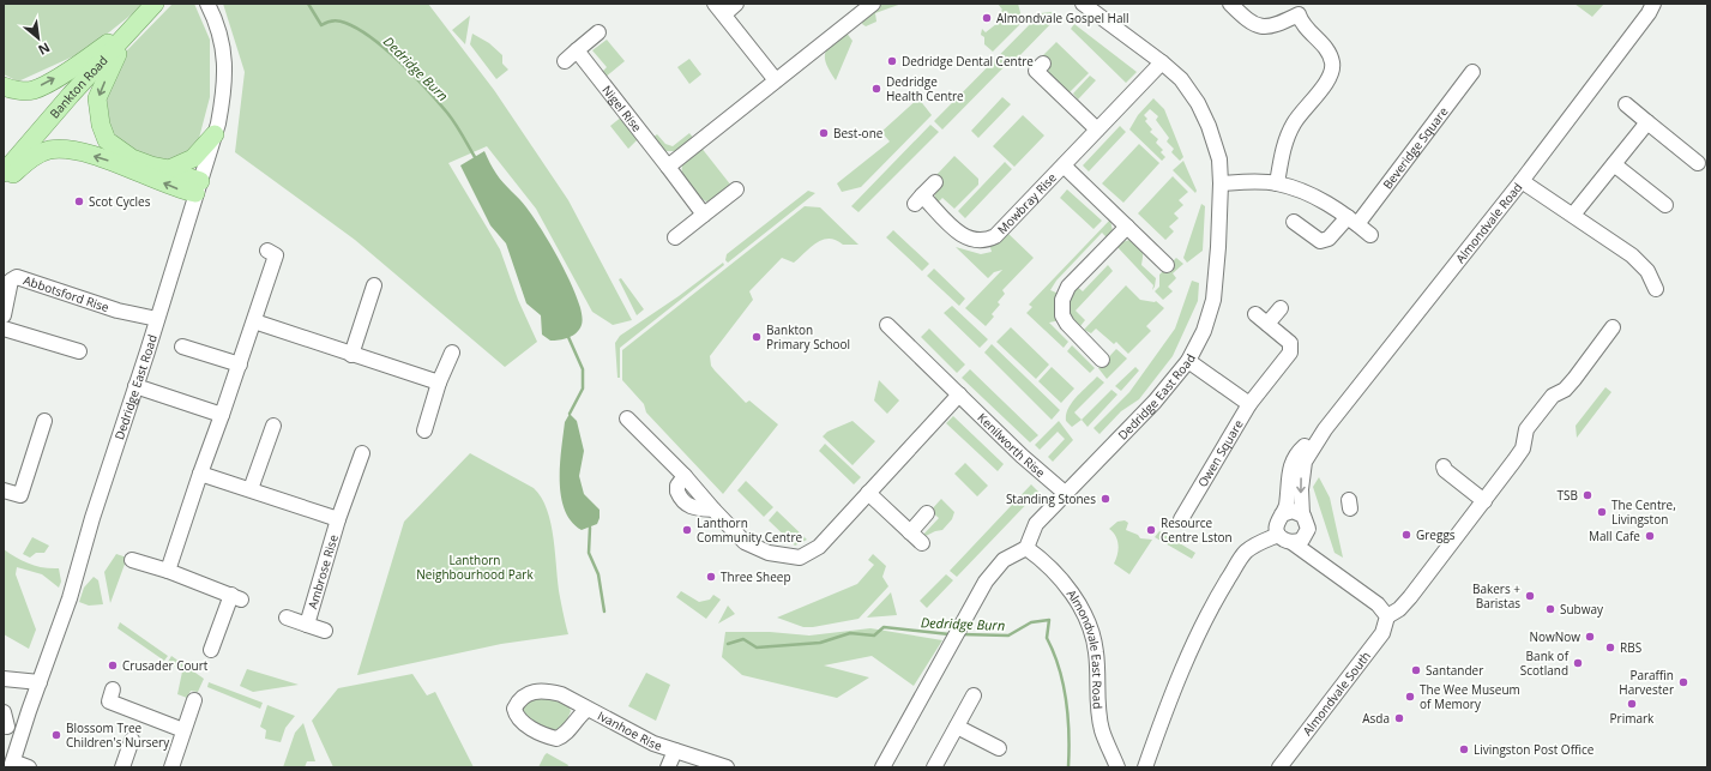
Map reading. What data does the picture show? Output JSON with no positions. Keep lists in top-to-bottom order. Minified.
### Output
{"streets":{"main road":["Bankton Road"],"street":["Nigel Rise","Beveridge Square","Mowbray Rise","Almondvale Road","Abbotsford Rise","Dedridge East Road","Kenilworth Rise","Owen Square","Ambrose Rise","Almondvale East Road","Almondvale South","Ivanhoe Rise"]},"crossings":[["Mowbray Rise","Dedridge East Road"],["Abbotsford Rise","Dedridge East Road"],["Dedridge East Road","Kenilworth Rise"],["Dedridge East Road","Almondvale East Road"]],"water":["Dedridge Burn"],"parks":["Lanthorn Neighbourhood Park"],"places":["Almondvale Gospel Hall","Dedridge Dental Centre","Dedridge Health Centre","Best-one","Scot Cycles","Bankton Primary School","TSB","Standing Stones","The Centre, Livingston","Lanthorn Community Centre","Resource Centre Lston","Greggs","Mall Cafe","Three Sheep","Bakers + Baristas","Subway","NowNow","RBS","Bank of Scotland","Crusader Court","Santander","Paraffin Harvester","The Wee Museum of Memory","Primark","Asda","Blossom Tree Children's Nursery","Livingston Post Office"],"north":"bottom right"}
